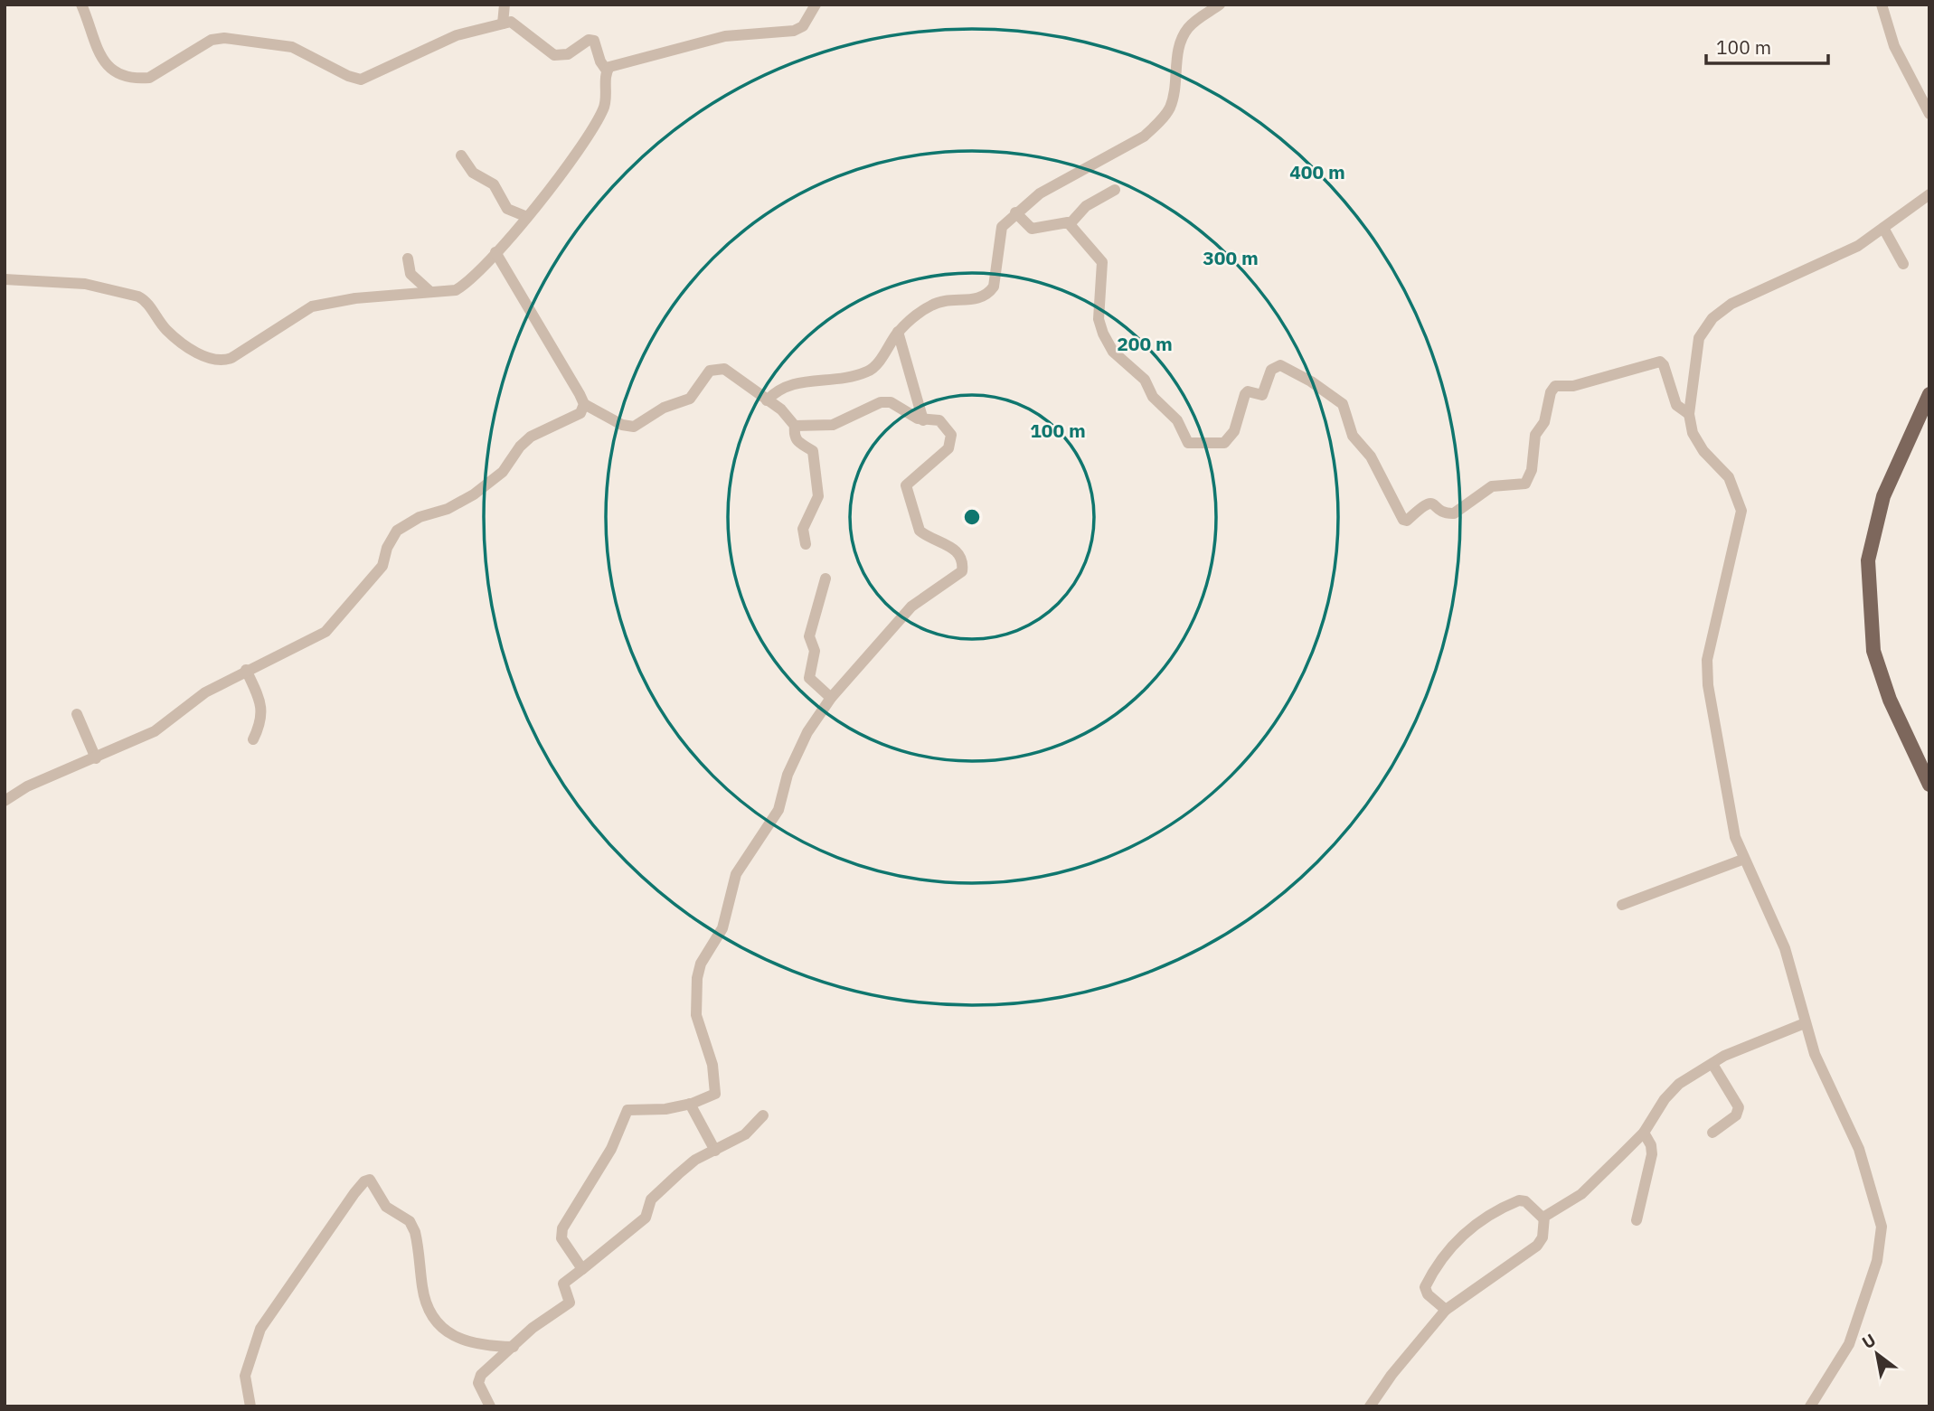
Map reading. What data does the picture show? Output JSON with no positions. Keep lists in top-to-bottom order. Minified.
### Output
{"scale_bar":"100 m","north":"top left","rings":["400 m","300 m","200 m","100 m"]}
